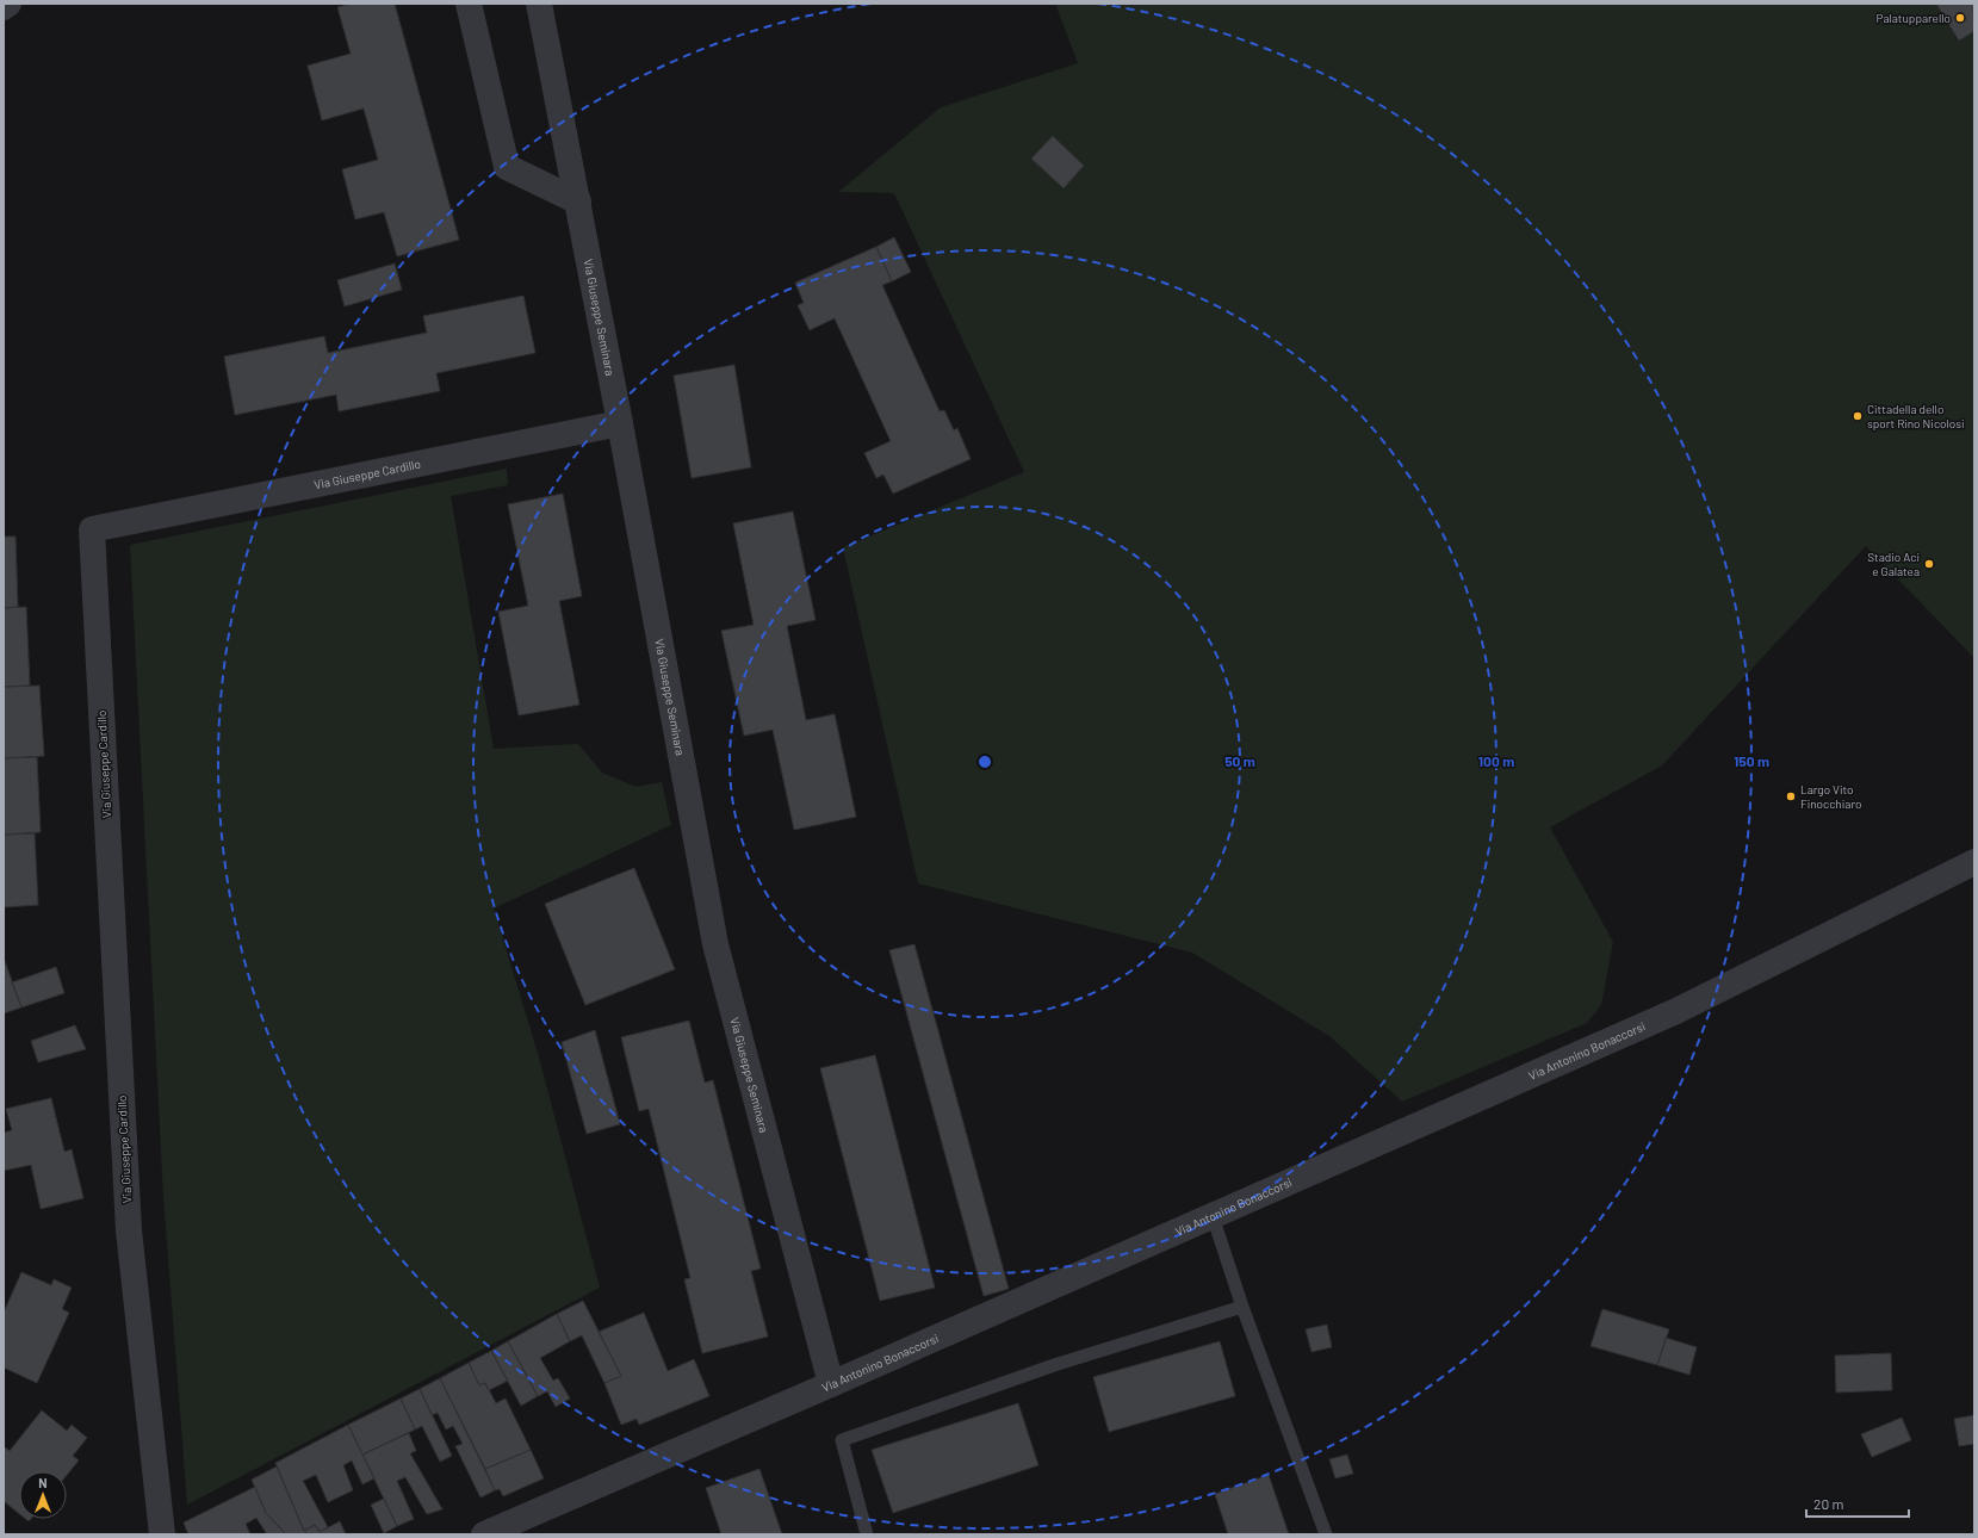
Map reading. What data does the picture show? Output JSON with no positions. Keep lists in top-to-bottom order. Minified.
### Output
{"streets":{"street":["Via Giuseppe Seminara","Via Giuseppe Cardillo","Via Antonino Bonaccorsi"]},"crossings":[["Via Giuseppe Seminara","Via Giuseppe Cardillo"],["Via Giuseppe Seminara","Via Antonino Bonaccorsi"]],"places":["Palatupparello","Cittadella dello sport Rino Nicolosi","Stadio Aci e Galatea","Largo Vito Finocchiaro"],"scale_bar":"20 m","north":"top","rings":["50 m","100 m","150 m"]}
